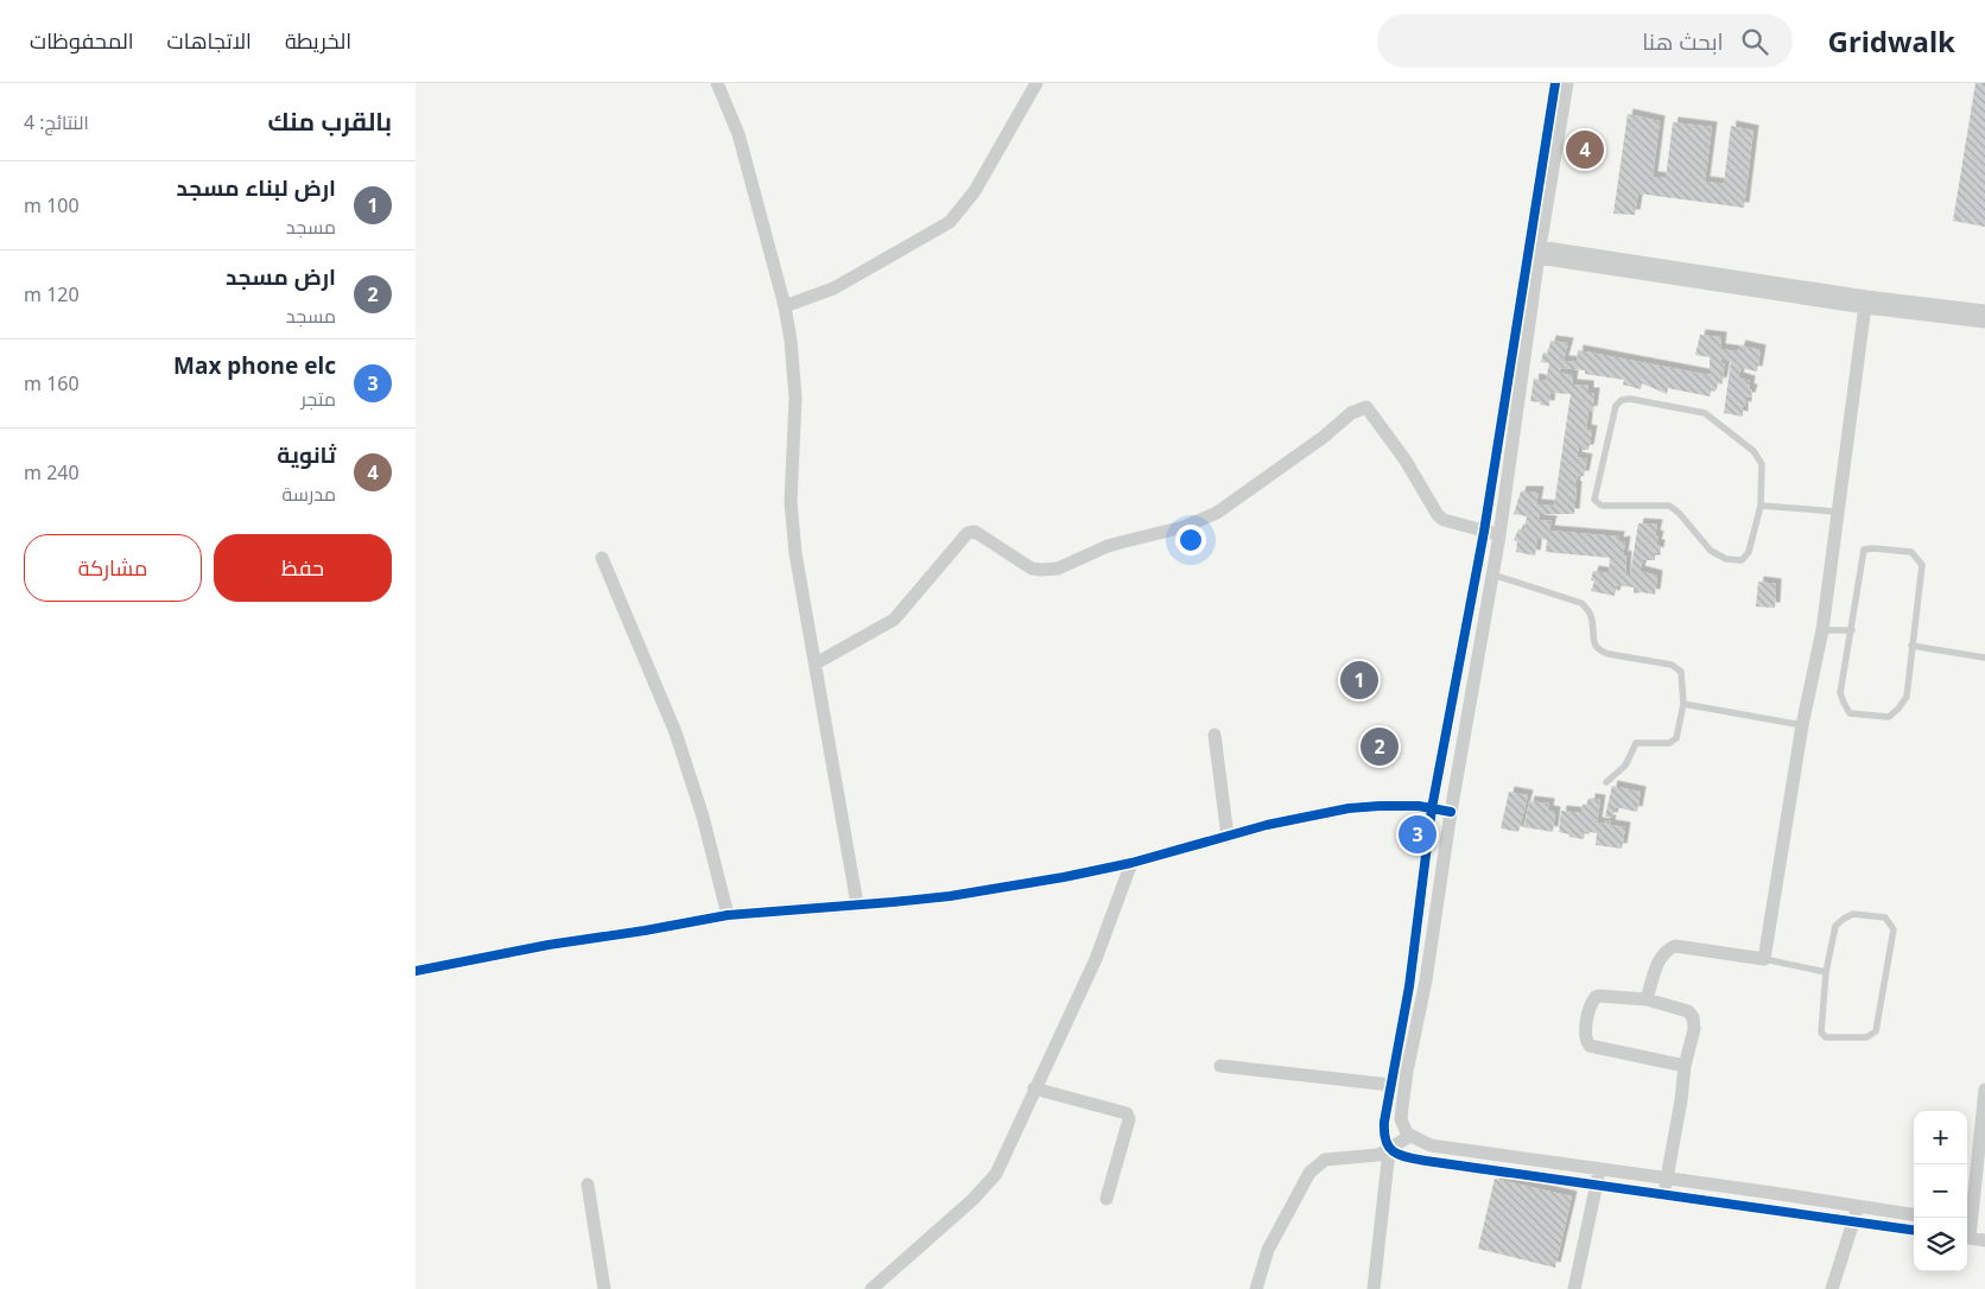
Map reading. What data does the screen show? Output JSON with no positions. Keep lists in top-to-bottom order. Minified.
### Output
{"page":{"header":"Gridwalk","search":"ابحث هنا","nav":["الخريطة","الاتجاهات","المحفوظات"],"heading":["بالقرب منك","النتائج: 4"],"pins":["4","1","2","3"],"list":[{"mark":"1","name":"ارض لبناء مسجد","note":"مسجد","value":"100 m"},{"mark":"2","name":"ارض مسجد","note":"مسجد","value":"120 m"},{"mark":"3","name":"Max phone elc","note":"متجر","value":"160 m"},{"mark":"4","name":"ثانوية","note":"مدرسة","value":"240 m"}],"buttons":["حفظ","مشاركة"],"map_buttons":["+","−"]}}
